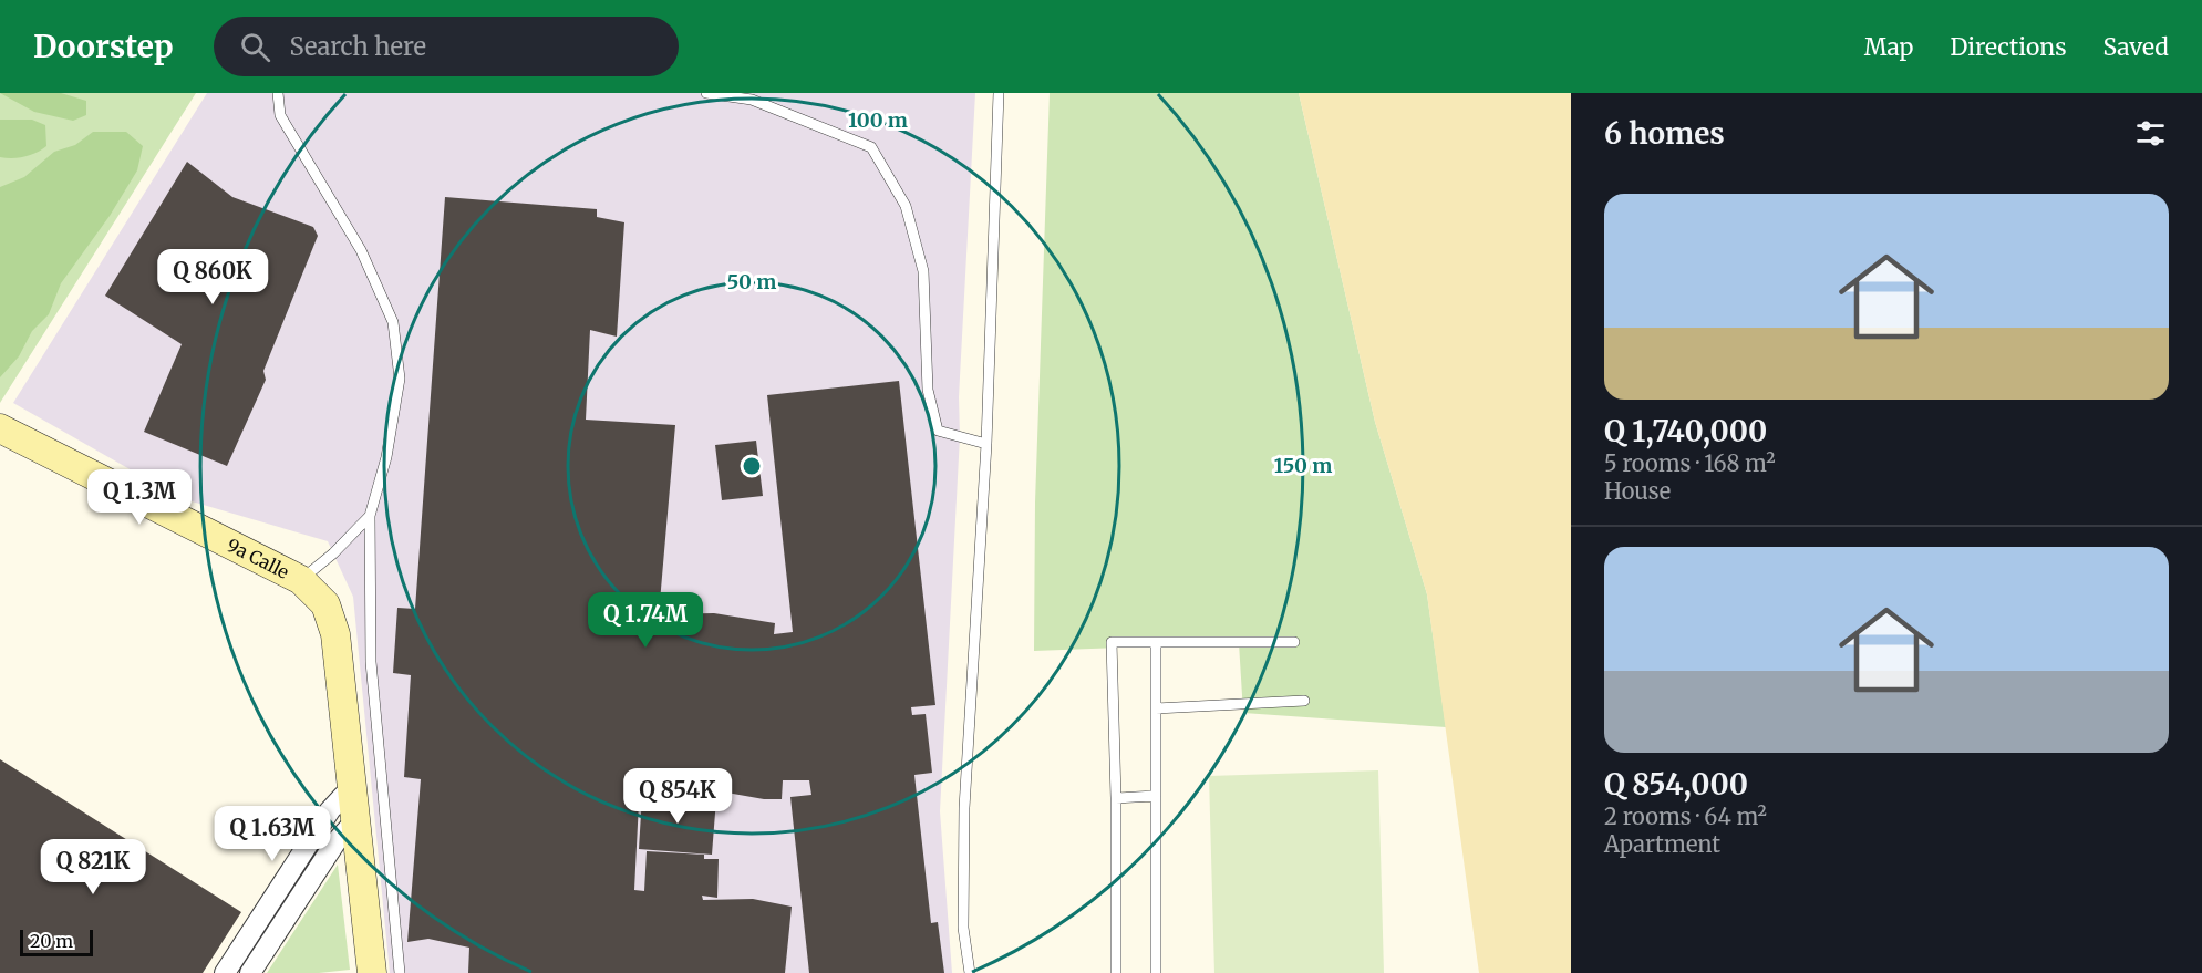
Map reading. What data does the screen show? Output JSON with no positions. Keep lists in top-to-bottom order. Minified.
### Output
{"streets":{"main road":["9a Calle"]},"scale_bar":"20 m","page":{"header":"Doorstep","search":"Search here","nav":["Map","Directions","Saved"],"heading":"6 homes","list":[{"name":"Q 1,740,000","note":"5 rooms · 168 m² · House"},{"name":"Q 854,000","note":"2 rooms · 64 m² · Apartment"}],"price":["Q 860K","Q 1.3M","Q 1.74M","Q 854K","Q 1.63M","Q 821K"],"scale":"20 m"},"rings":["100 m","50 m","150 m"]}
